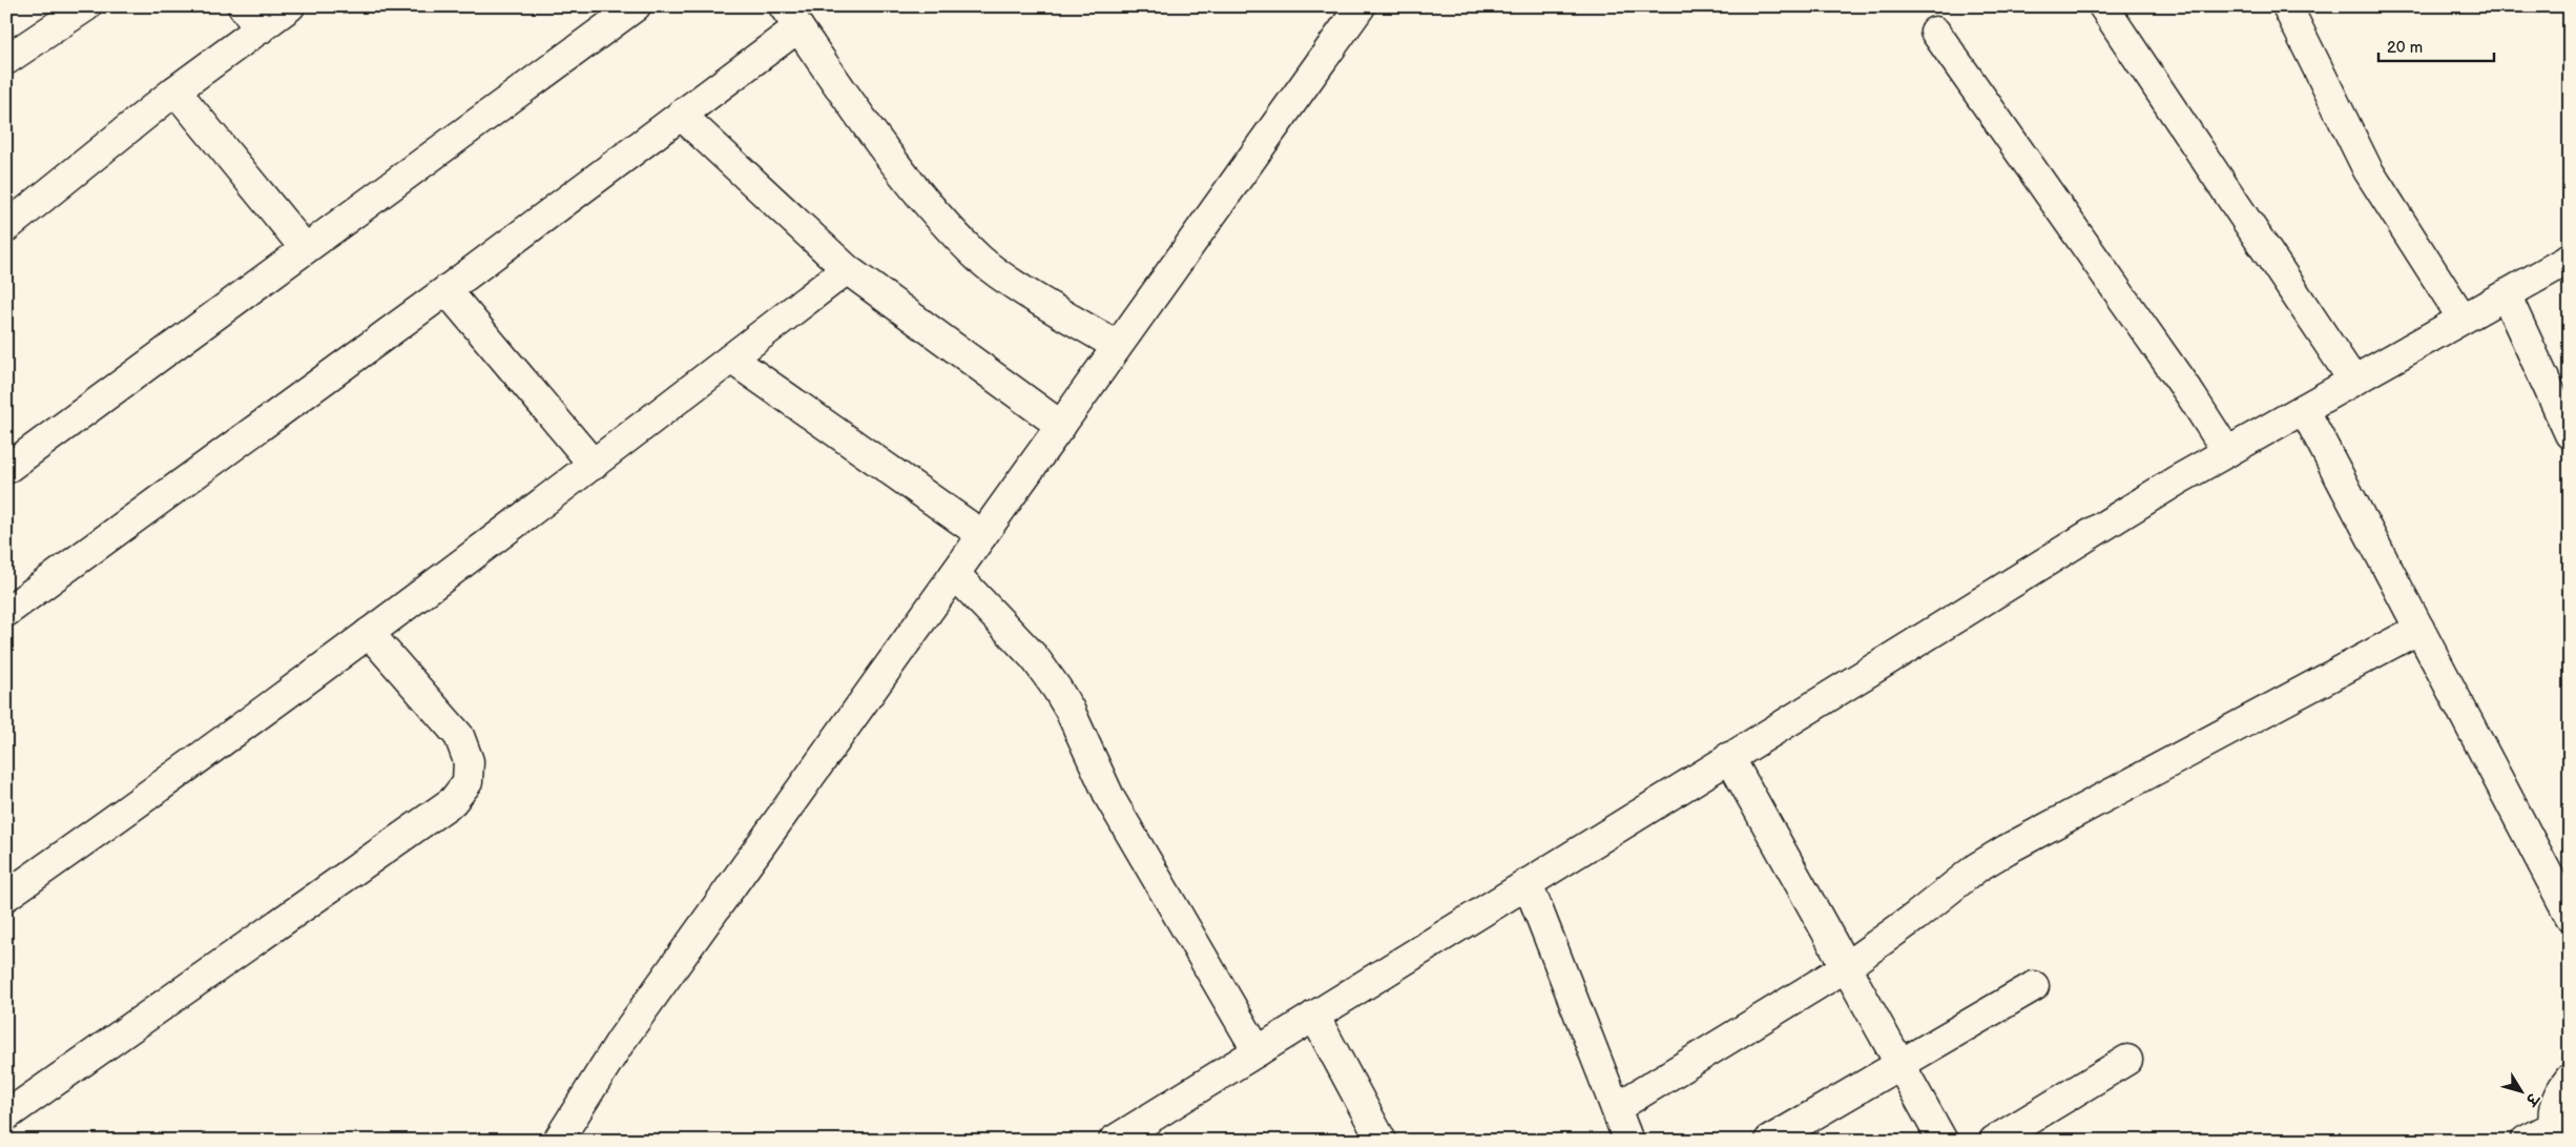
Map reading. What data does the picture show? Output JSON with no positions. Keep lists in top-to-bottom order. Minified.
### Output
{"scale_bar":"20 m","north":"bottom right"}
